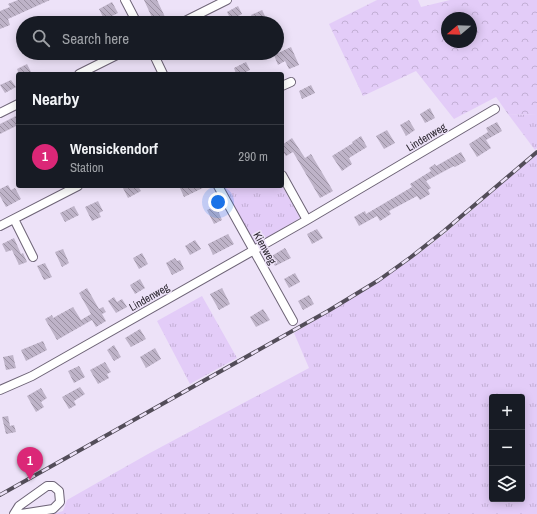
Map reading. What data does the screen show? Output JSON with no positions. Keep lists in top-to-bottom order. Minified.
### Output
{"streets":{"street":["Lindenweg","Kienweg"]},"crossings":[["Lindenweg","Kienweg"]],"north":"left","page":{"search":"Search here","heading":"Nearby","list":[{"mark":"1","name":"Wensickendorf","note":"Station","value":"290 m"}],"map_buttons":["+","−"],"pins":"1"}}
